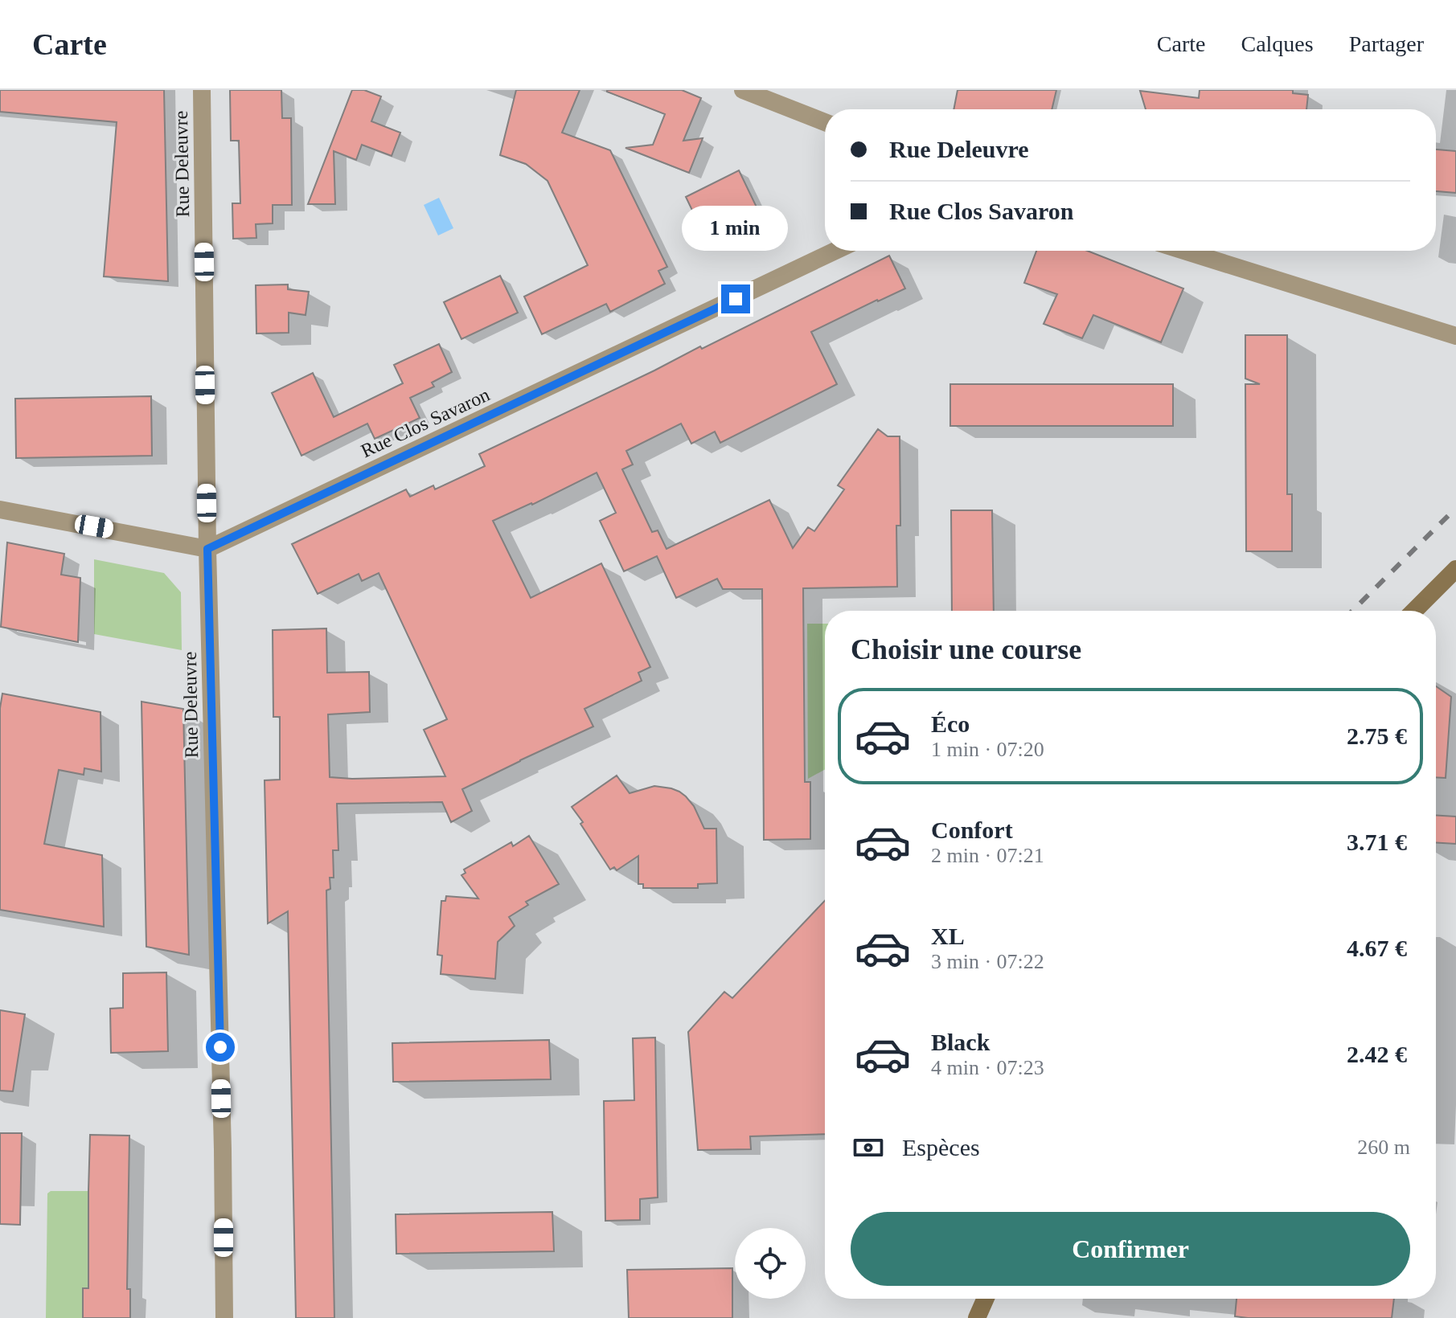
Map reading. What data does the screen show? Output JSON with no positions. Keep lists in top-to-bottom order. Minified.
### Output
{"streets":{"street":["Rue Deleuvre","Rue Clos Savaron"]},"crossings":[["Rue Deleuvre","Rue Clos Savaron"]],"page":{"header":"Carte","nav":["Carte","Calques","Partager"],"banner":["Rue Deleuvre","Rue Clos Savaron"],"bubble":"1 min","heading":"Choisir une course","list":[{"name":"Éco","note":"1 min · 07:20","value":"2.75 €"},{"name":"Confort","note":"2 min · 07:21","value":"3.71 €"},{"name":"XL","note":"3 min · 07:22","value":"4.67 €"},{"name":"Black","note":"4 min · 07:23","value":"2.42 €"}],"pay":["Espèces","260 m"],"buttons":"Confirmer"}}
